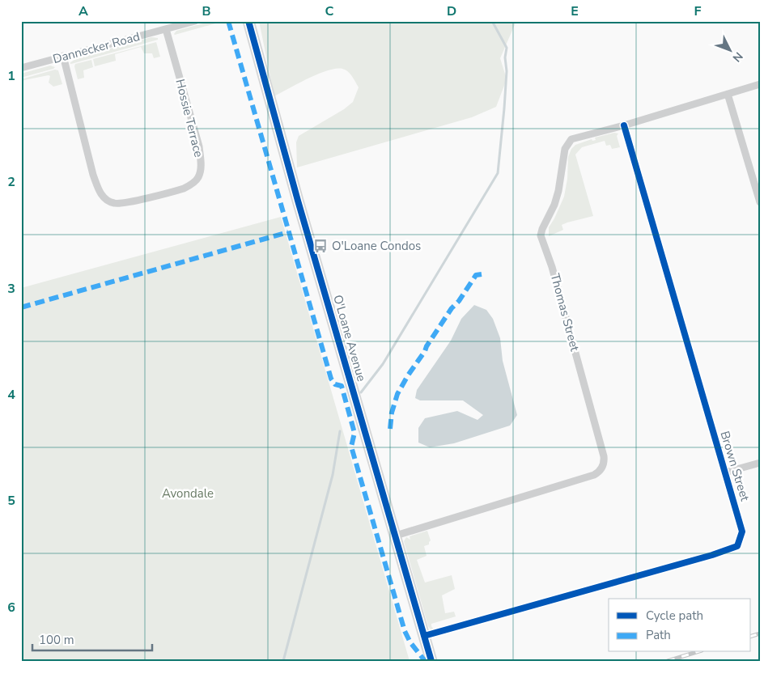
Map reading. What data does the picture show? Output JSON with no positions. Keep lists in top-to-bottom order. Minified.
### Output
{"streets":{"street":["Dannecker Road","Hossie Terrace","Thomas Street","O'Loane Avenue","Brown Street"]},"crossings":[["Dannecker Road","Hossie Terrace"],["Thomas Street","O'Loane Avenue"],["Thomas Street","Brown Street"],["O'Loane Avenue","Brown Street"]],"parks":["Avondale"],"places":{"bus stop":["O'Loane Condos"]},"legend":["Cycle path","Path"],"scale_bar":"100 m","north":"bottom right","grid":{"columns":["A","B","C","D","E","F"],"rows":["1","2","3","4","5","6"]}}
